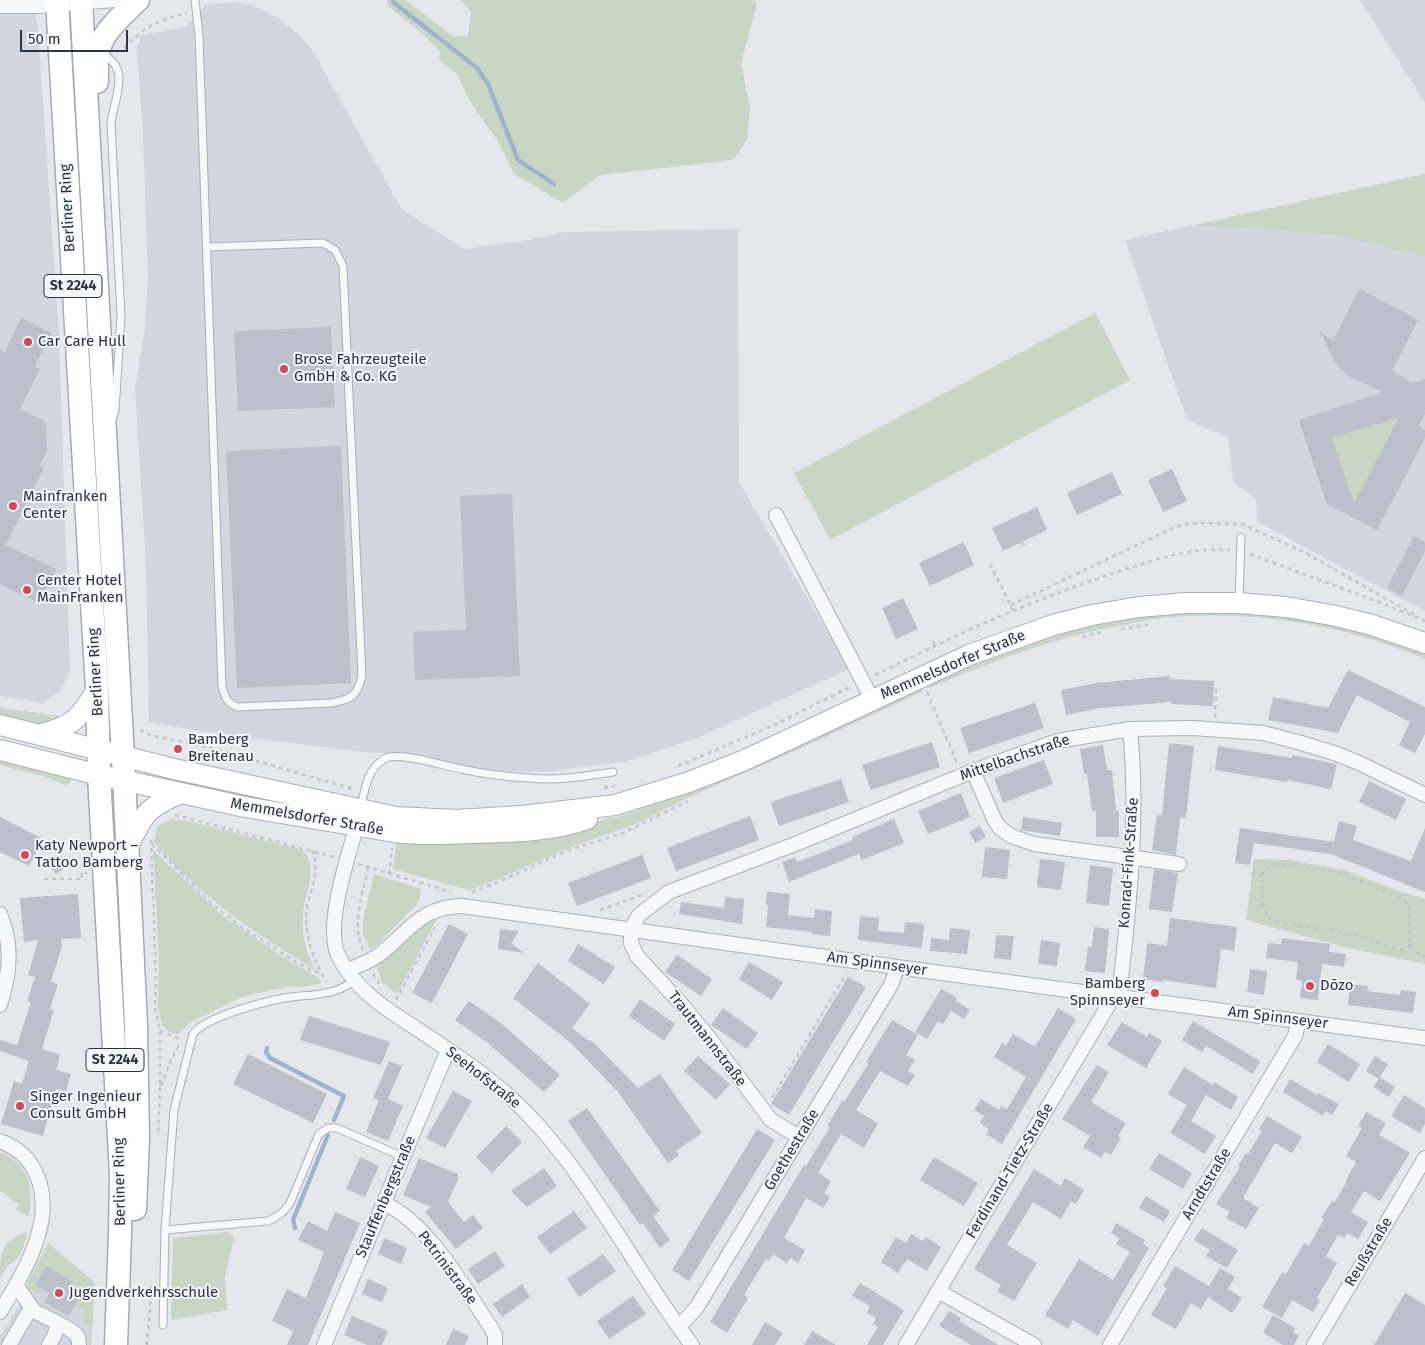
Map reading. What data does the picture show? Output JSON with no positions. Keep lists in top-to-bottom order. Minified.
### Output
{"streets":{"main road":["Berliner Ring","St 2244","Memmelsdorfer Straße"],"street":["Mittelbachstraße","Konrad-Fink-Straße","Am Spinnseyer","Trautmannstraße","Seehofstraße","Goethestraße","Ferdinand-Tietz-Straße","Arndtstraße","Stauffenbergstraße","Reußstraße","Petrinistraße"]},"crossings":[["Berliner Ring","Memmelsdorfer Straße"],["Memmelsdorfer Straße","Seehofstraße"],["Mittelbachstraße","Konrad-Fink-Straße"],["Mittelbachstraße","Am Spinnseyer"],["Mittelbachstraße","Trautmannstraße"],["Konrad-Fink-Straße","Am Spinnseyer"],["Konrad-Fink-Straße","Ferdinand-Tietz-Straße"],["Am Spinnseyer","Trautmannstraße"],["Am Spinnseyer","Seehofstraße"],["Am Spinnseyer","Goethestraße"],["Am Spinnseyer","Ferdinand-Tietz-Straße"],["Am Spinnseyer","Arndtstraße"],["Trautmannstraße","Goethestraße"],["Seehofstraße","Goethestraße"],["Seehofstraße","Stauffenbergstraße"],["Stauffenbergstraße","Petrinistraße"]],"places":["Car Care Hull","Brose Fahrzeugteile GmbH & Co. KG","Mainfranken Center","Center Hotel MainFranken","Bamberg Breitenau","Katy Newport – Tattoo Bamberg","Dōzo","Bamberg Spinnseyer","Singer Ingenieur Consult GmbH","Jugendverkehrsschule"],"scale_bar":"50 m"}
